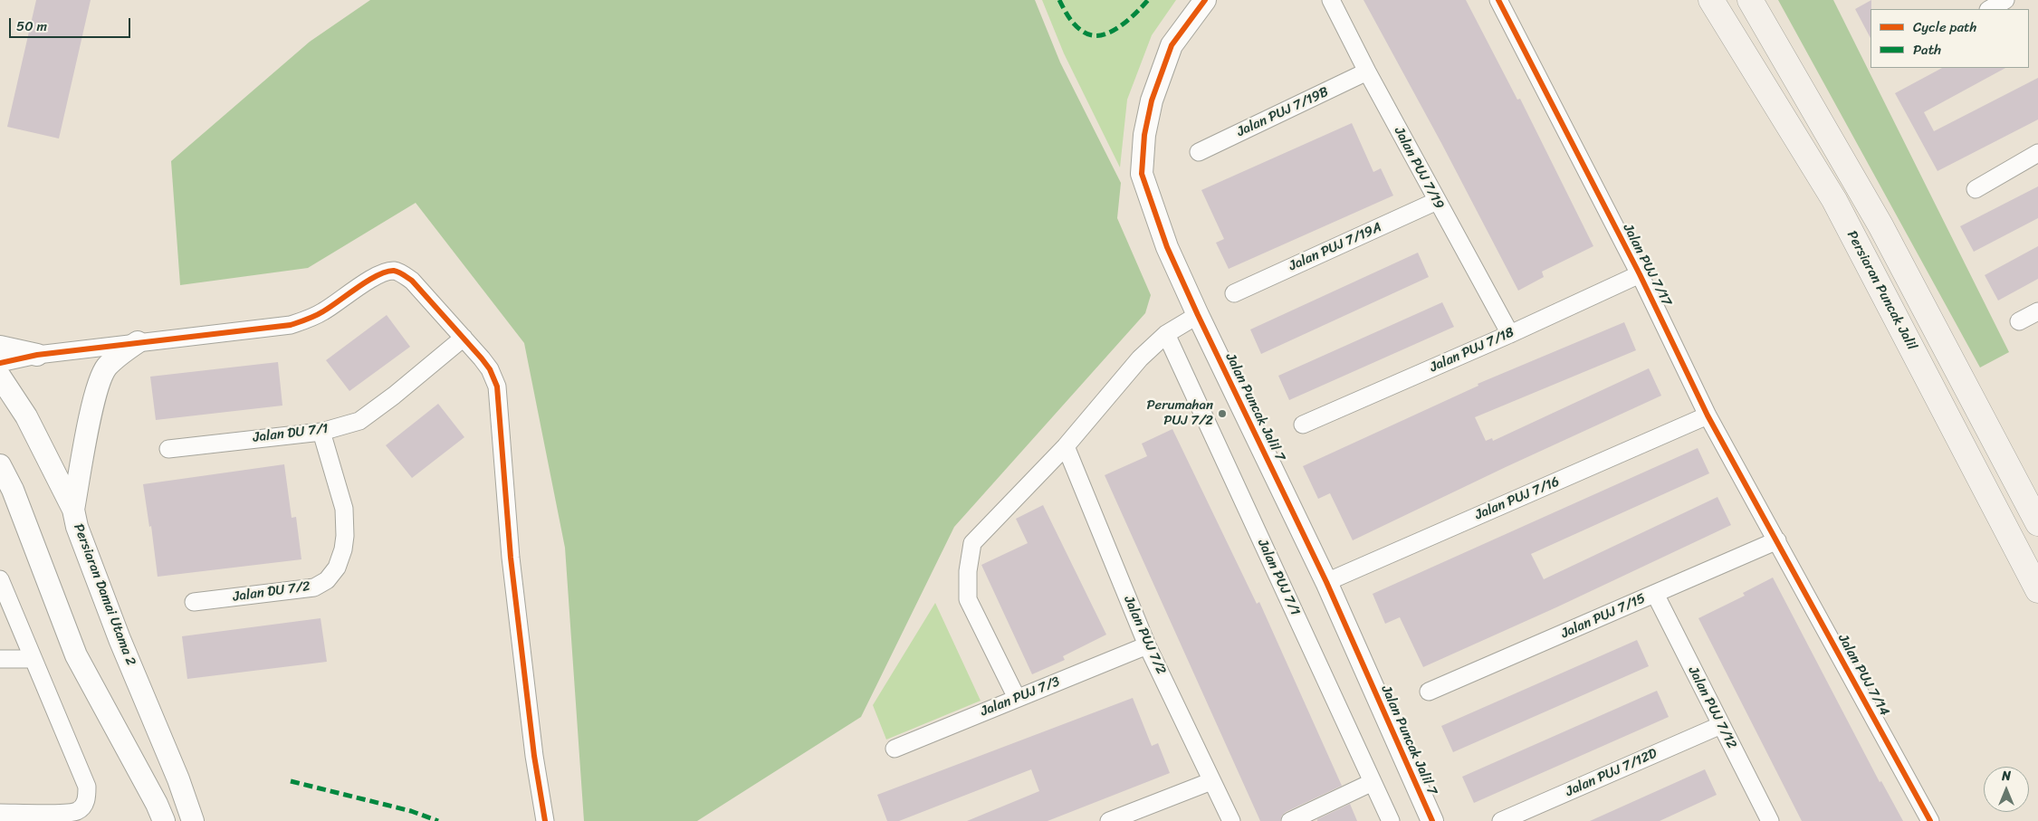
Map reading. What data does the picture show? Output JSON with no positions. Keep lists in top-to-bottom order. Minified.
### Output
{"streets":{"main road":["Persiaran Puncak Jalil"],"street":["Jalan PUJ 7/19B","Jalan PUJ 7/19","Jalan PUJ 7/19A","Jalan PUJ 7/17","Jalan PUJ 7/18","Jalan Puncak Jalil 7","Jalan DU 7/1","Jalan PUJ 7/16","Jalan PUJ 7/1","Jalan DU 7/2","Persiaran Damai Utama 2","Jalan PUJ 7/15","Jalan PUJ 7/2","Jalan PUJ 7/14","Jalan PUJ 7/3","Jalan PUJ 7/12","Jalan PUJ 7/12D"]},"crossings":[["Jalan PUJ 7/19B","Jalan PUJ 7/19"],["Jalan PUJ 7/19","Jalan PUJ 7/19A"],["Jalan PUJ 7/19","Jalan PUJ 7/18"],["Jalan PUJ 7/17","Jalan PUJ 7/18"],["Jalan PUJ 7/17","Jalan PUJ 7/16"],["Jalan PUJ 7/17","Jalan PUJ 7/15"],["Jalan PUJ 7/17","Jalan PUJ 7/14"],["Jalan Puncak Jalil 7","Jalan PUJ 7/16"],["Jalan DU 7/1","Jalan DU 7/2"],["Jalan PUJ 7/15","Jalan PUJ 7/14"],["Jalan PUJ 7/15","Jalan PUJ 7/12"],["Jalan PUJ 7/2","Jalan PUJ 7/3"],["Jalan PUJ 7/12","Jalan PUJ 7/12D"]],"places":["Perumahan PUJ 7/2"],"legend":["Cycle path","Path"],"scale_bar":"50 m","north":"top"}
